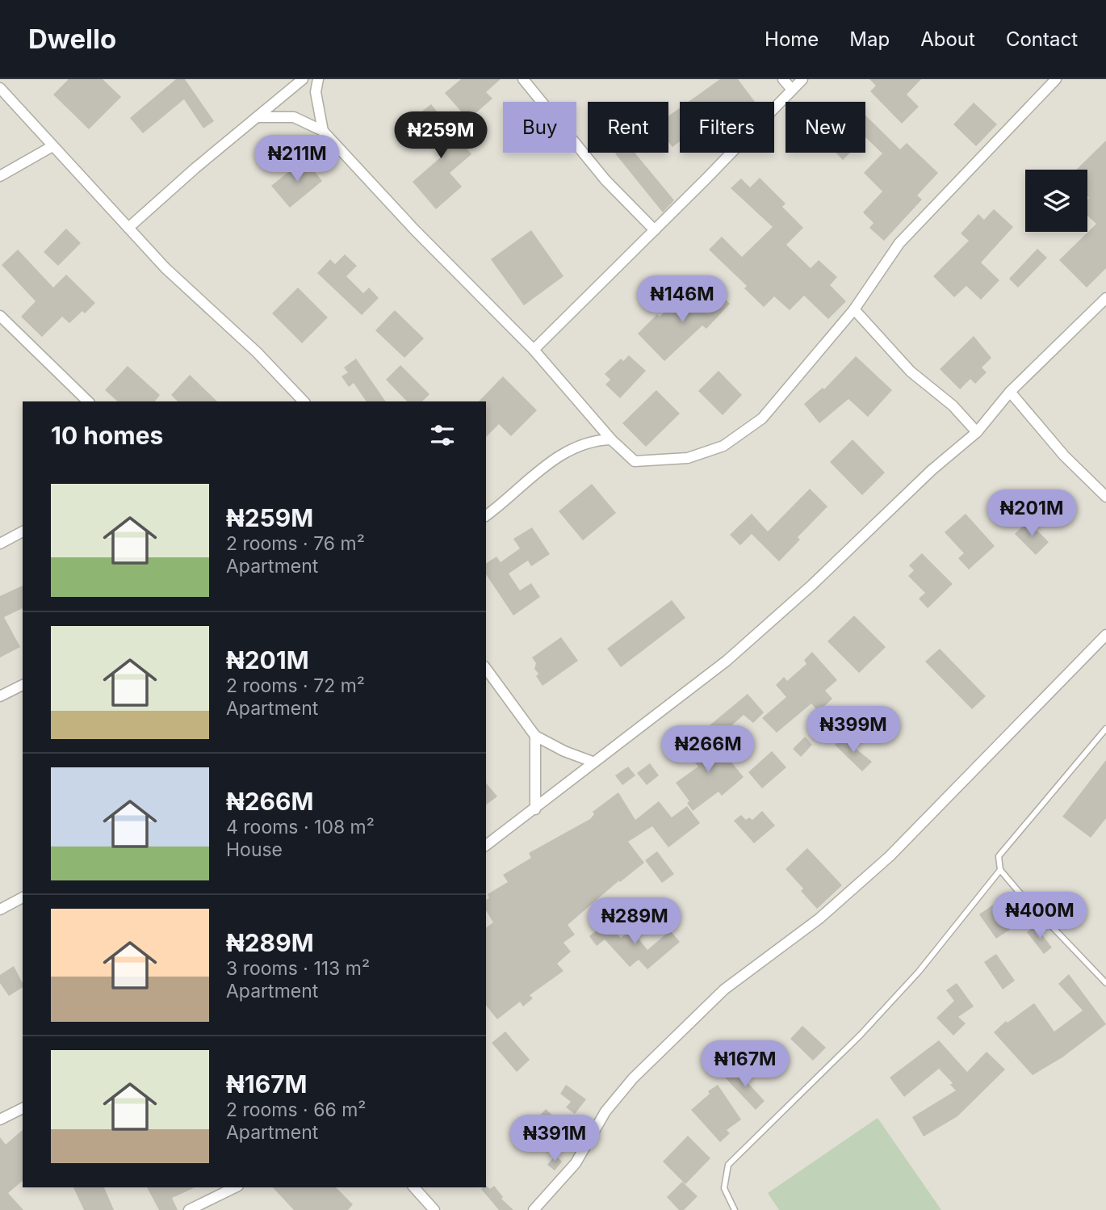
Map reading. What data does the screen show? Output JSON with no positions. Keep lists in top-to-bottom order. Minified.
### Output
{"page":{"header":"Dwello","nav":["Home","Map","About","Contact"],"chip":["Buy","Rent","Filters","New"],"price":["₦259M","₦211M","₦146M","₦201M","₦399M","₦266M","₦400M","₦289M","₦167M","₦391M"],"heading":"10 homes","list":[{"name":"₦259M","note":"2 rooms · 76 m² · Apartment"},{"name":"₦201M","note":"2 rooms · 72 m² · Apartment"},{"name":"₦266M","note":"4 rooms · 108 m² · House"},{"name":"₦289M","note":"3 rooms · 113 m² · Apartment"},{"name":"₦167M","note":"2 rooms · 66 m² · Apartment"}]}}
